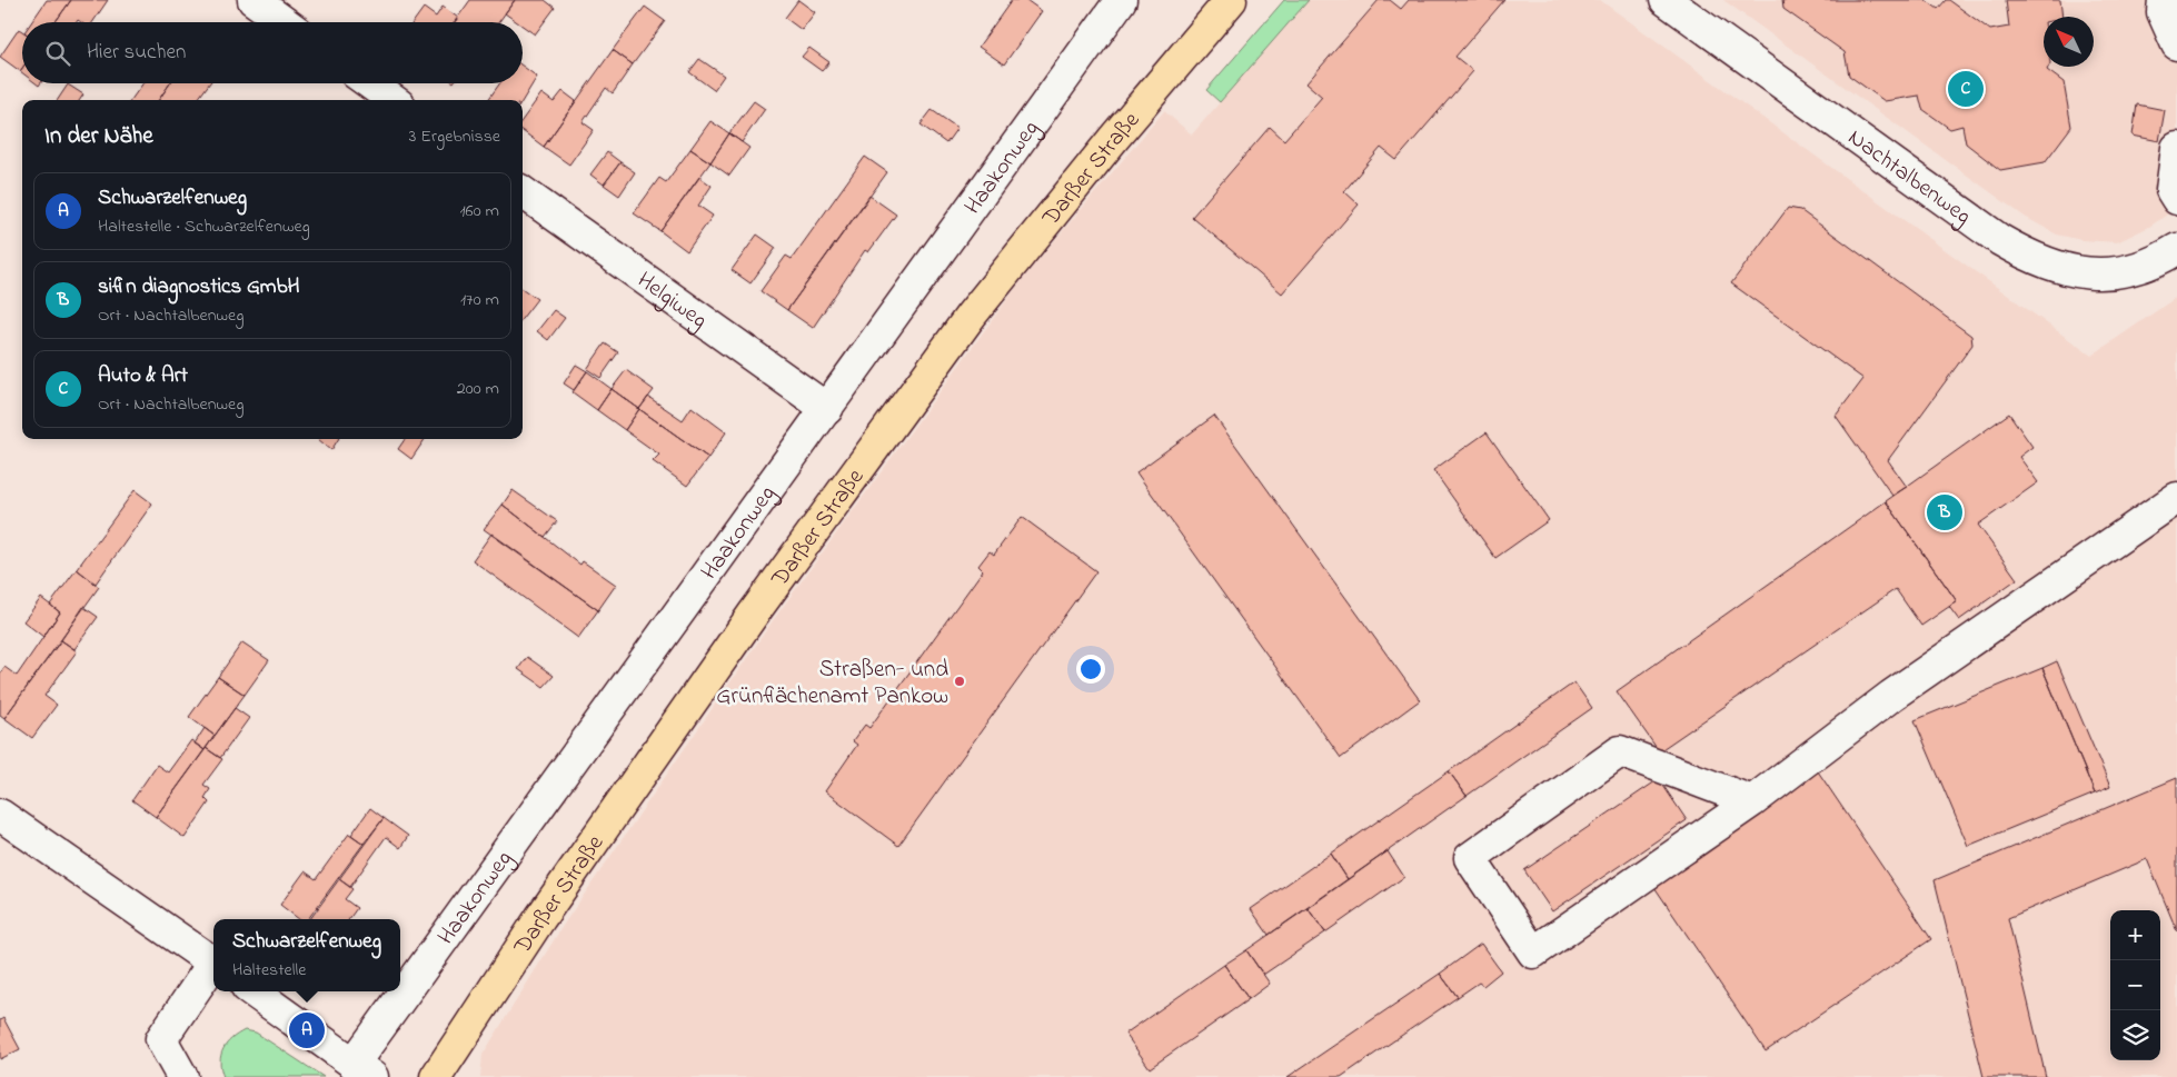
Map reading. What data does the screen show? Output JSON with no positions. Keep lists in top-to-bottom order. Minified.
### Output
{"streets":{"main road":["Darßer Straße"],"street":["Haakonweg","Nachtalbenweg","Helgiweg"]},"crossings":[["Haakonweg","Helgiweg"]],"places":["Straßen- und Grünflächenamt Pankow"],"north":"top left","page":{"search":"Hier suchen","pins":["C","B","A"],"heading":["In der Nähe","3 Ergebnisse"],"list":[{"mark":"A","name":"Schwarzelfenweg","note":"Haltestelle · Schwarzelfenweg","value":"160 m"},{"mark":"B","name":"sifin diagnostics GmbH","note":"Ort · Nachtalbenweg","value":"170 m"},{"mark":"C","name":"Auto & Art","note":"Ort · Nachtalbenweg","value":"200 m"}],"map_buttons":["+","−"],"popup":["Schwarzelfenweg","Haltestelle"]}}
